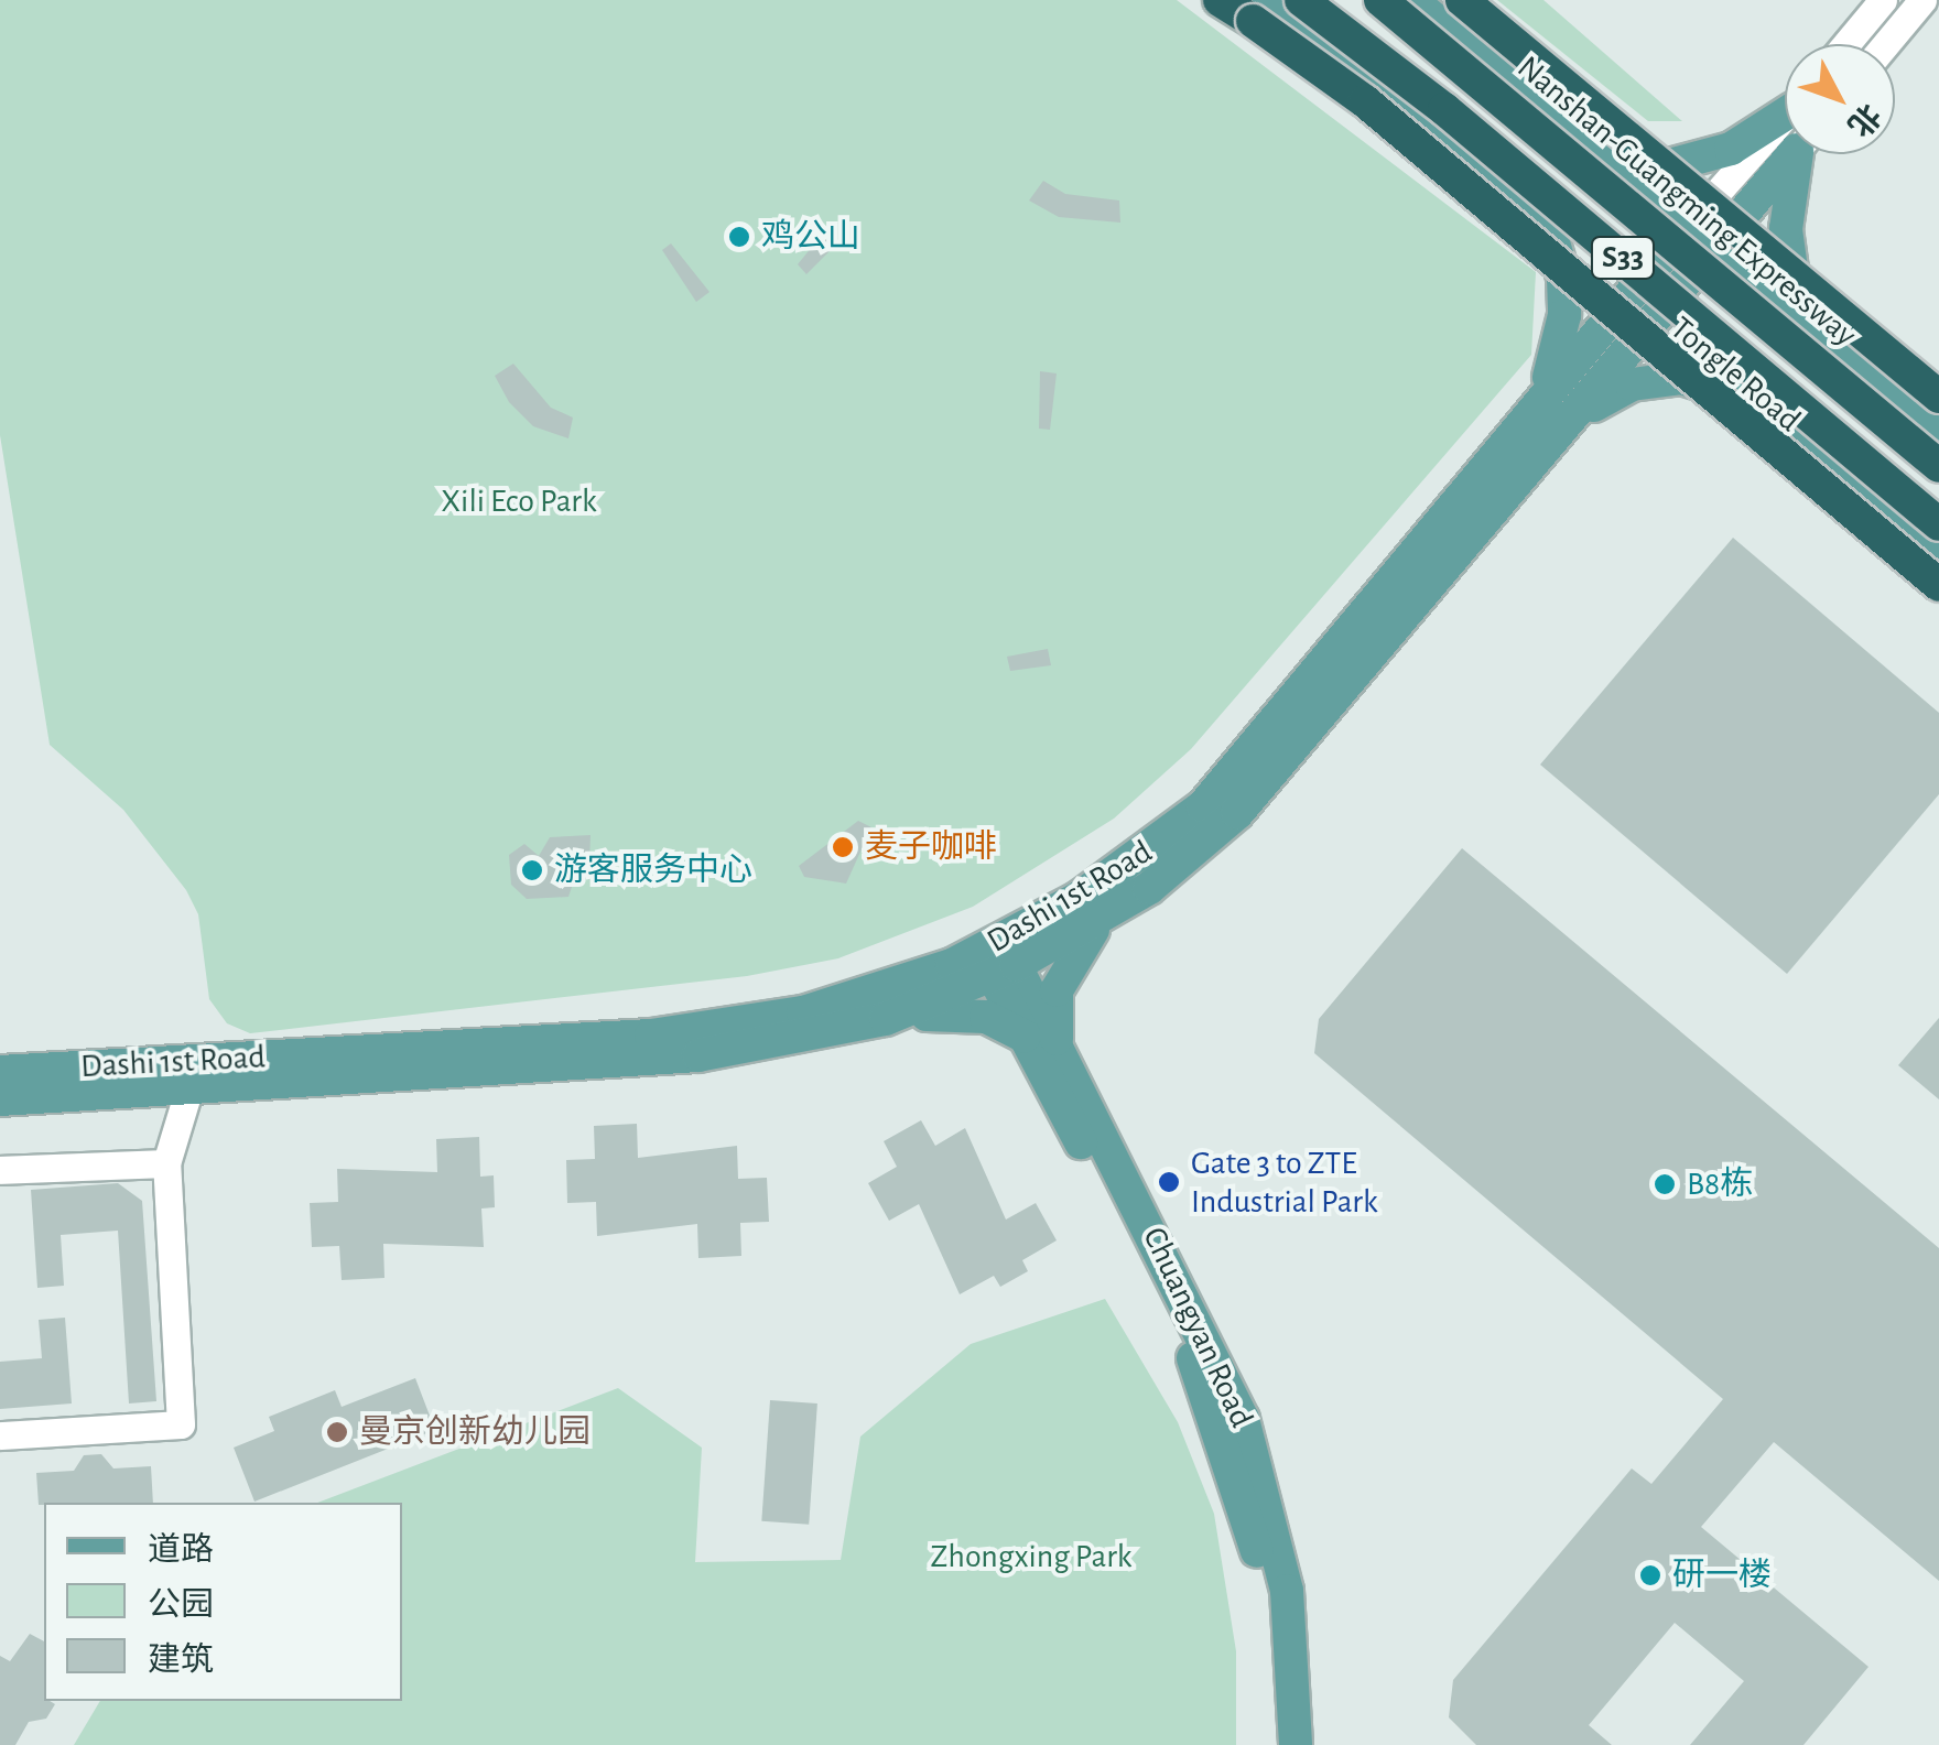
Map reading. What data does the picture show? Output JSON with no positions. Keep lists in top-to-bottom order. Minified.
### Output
{"streets":{"highway":["Nanshan-Guangming Expressway","S33"],"main road":["Tongle Road","Dashi 1st Road","Chuangyan Road"]},"crossings":[["Tongle Road","Dashi 1st Road"],["Dashi 1st Road","Chuangyan Road"]],"parks":["Xili Eco Park","Zhongxing Park"],"places":["鸡公山","麦子咖啡","游客服务中心","Gate 3 to ZTE Industrial Park","B8栋","曼京创新幼儿园","研一楼"],"legend":["道路","公园","建筑"],"north":"bottom right"}
